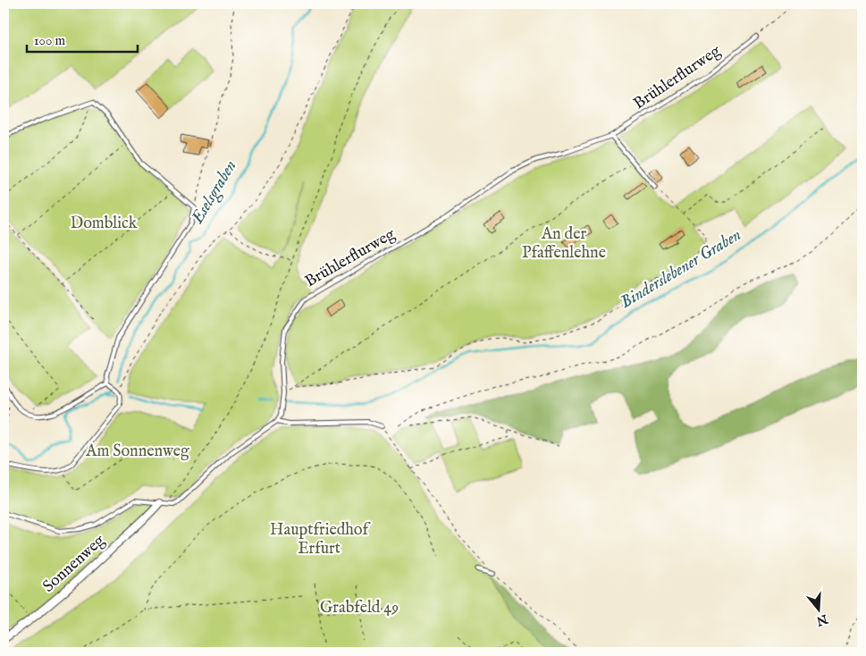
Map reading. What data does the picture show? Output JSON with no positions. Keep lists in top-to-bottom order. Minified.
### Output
{"streets":{"street":["Sonnenweg"],"lane":["Brühlerflurweg"]},"water":["Eselsgraben","Binderslebener Graben"],"parks":["Domblick","An der Pfaffenlehne","Am Sonnenweg","Hauptfriedhof Erfurt","Grabfeld 49"],"scale_bar":"100 m","north":"bottom"}
